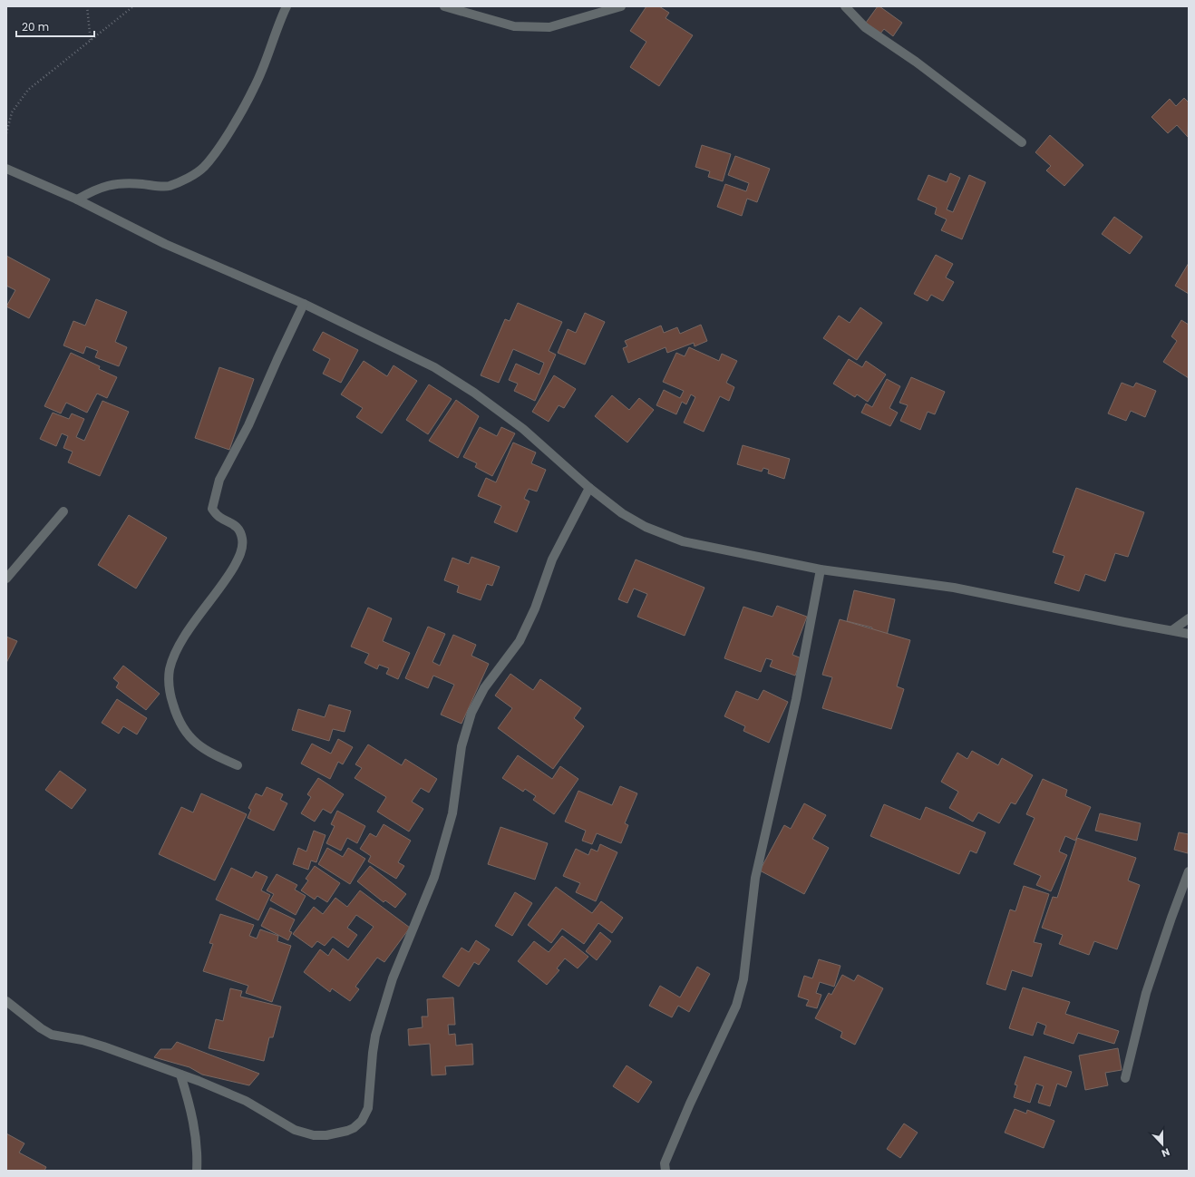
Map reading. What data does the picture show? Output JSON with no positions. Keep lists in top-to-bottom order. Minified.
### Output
{"scale_bar":"20 m","north":"bottom"}
